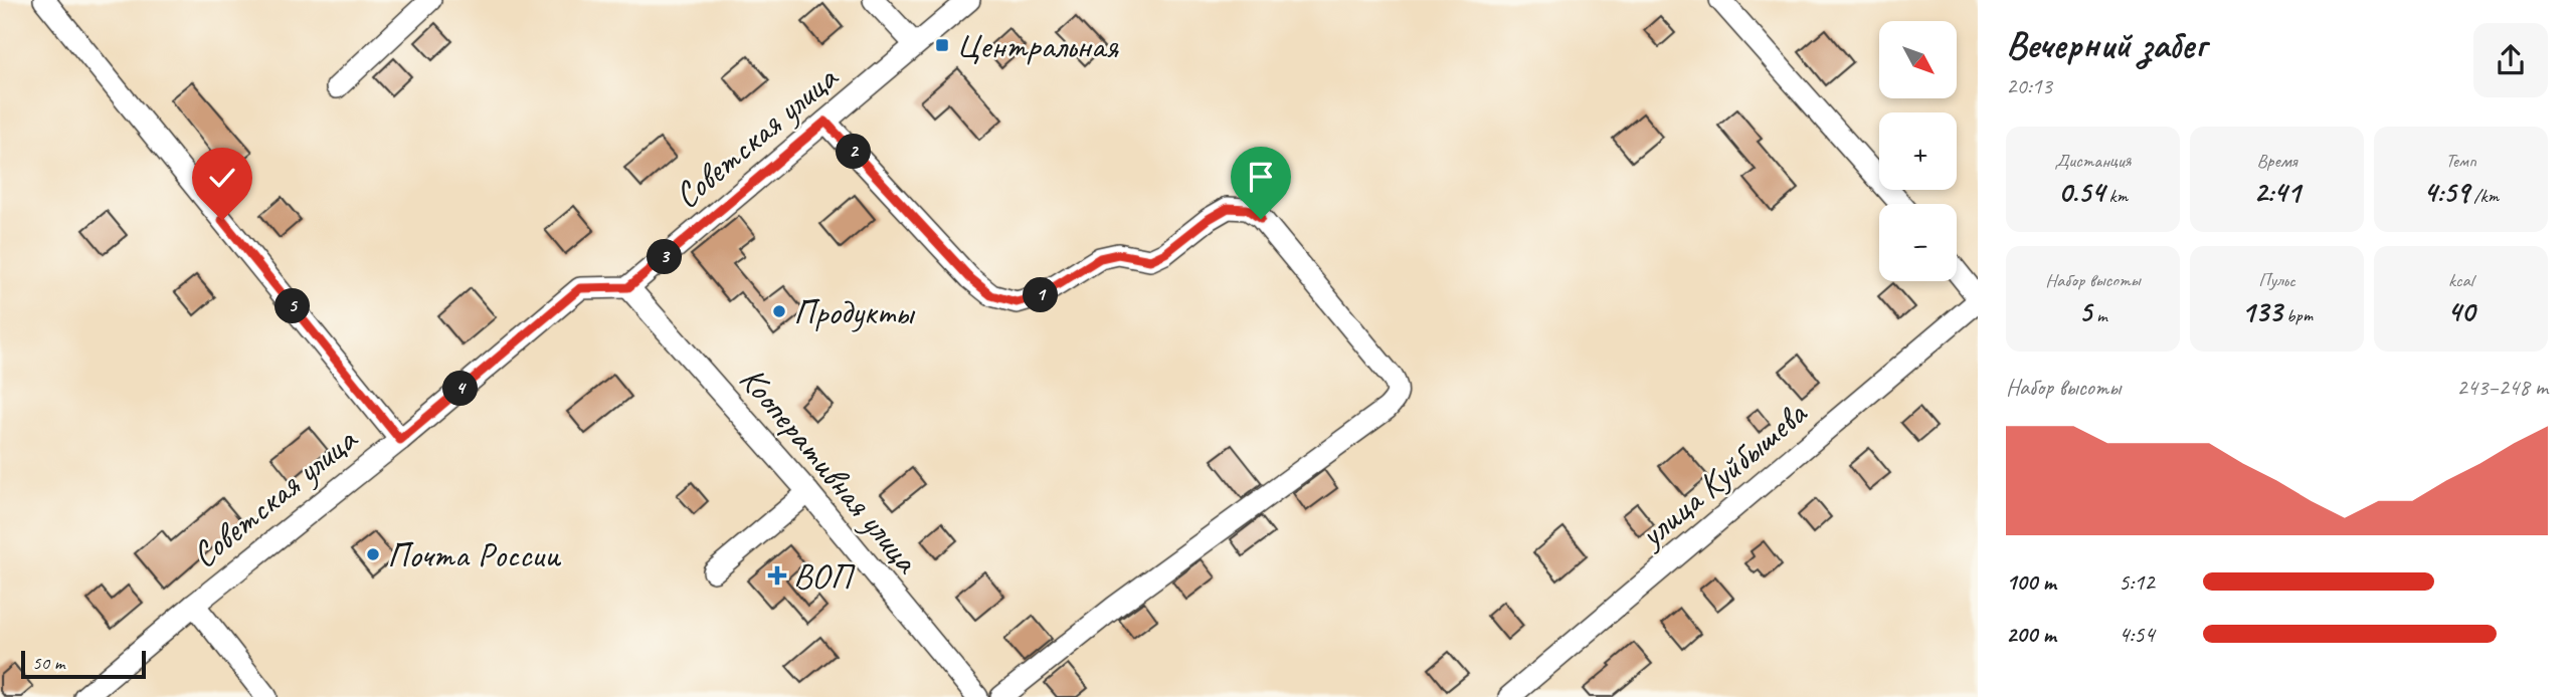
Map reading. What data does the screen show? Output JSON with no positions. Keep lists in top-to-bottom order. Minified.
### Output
{"streets":{"street":["Советская улица","Кооперативная улица","улица Куйбышева"]},"crossings":[["Советская улица","Кооперативная улица"]],"places":{"transit":["Центральная"],"other":["Продукты","Почта России"],"health":["ВОП"]},"scale_bar":"50 m","north":"bottom right","page":{"heading":["Вечерний забег","20:13"],"map_buttons":["+","−"],"stats":[["Дистанция","0.54 km"],["Время","2:41"],["Темп","4:59 /km"],["Набор высоты","5 m"],["Пульс","133 bpm"],["kcal","40"]],"pins":["2","3","1","5","4"],"chart":["Набор высоты","243–248 m"],"list":[{"name":"100 m","note":"5:12"},{"name":"200 m","note":"4:54"}],"scale":"50 m"}}
